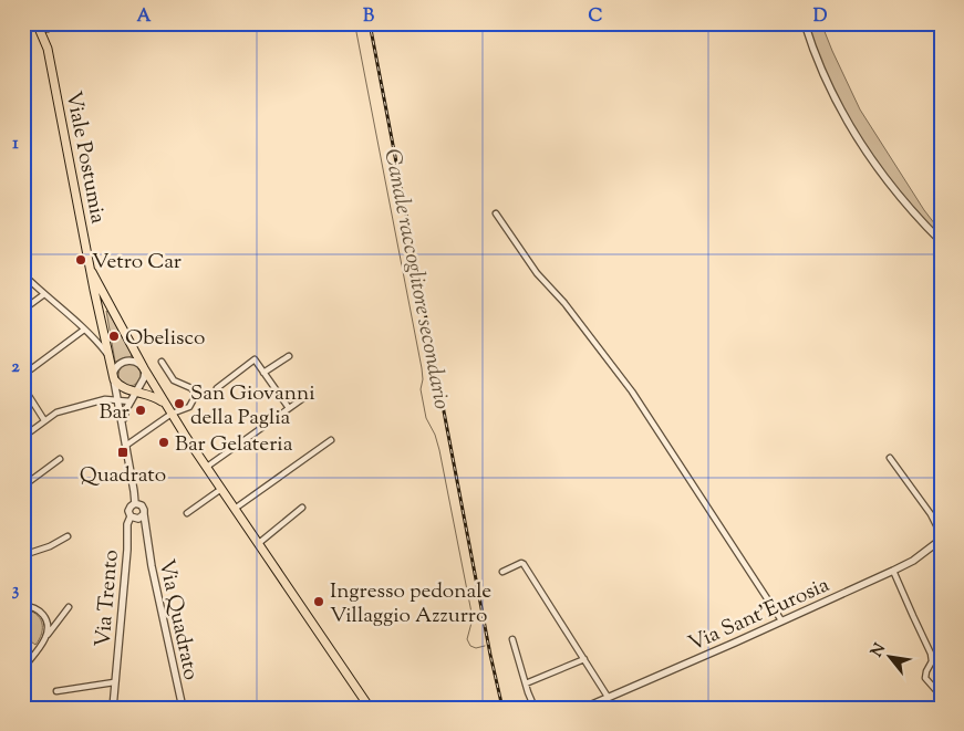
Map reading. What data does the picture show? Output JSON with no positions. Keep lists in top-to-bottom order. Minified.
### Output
{"streets":{"main road":["Viale Postumia"],"street":["Via Trento","Via Sant'Eurosia","Via Quadrato"]},"crossings":[["Via Trento","Via Quadrato"]],"water":["Canale raccoglitore secondario"],"places":{"other":["Vetro Car","Obelisco","San Giovanni della Paglia","Bar","Bar Gelateria","Ingresso pedonale Villaggio Azzurro"],"transit":["Quadrato"]},"north":"top left","grid":{"columns":["A","B","C","D"],"rows":["1","2","3"]}}
